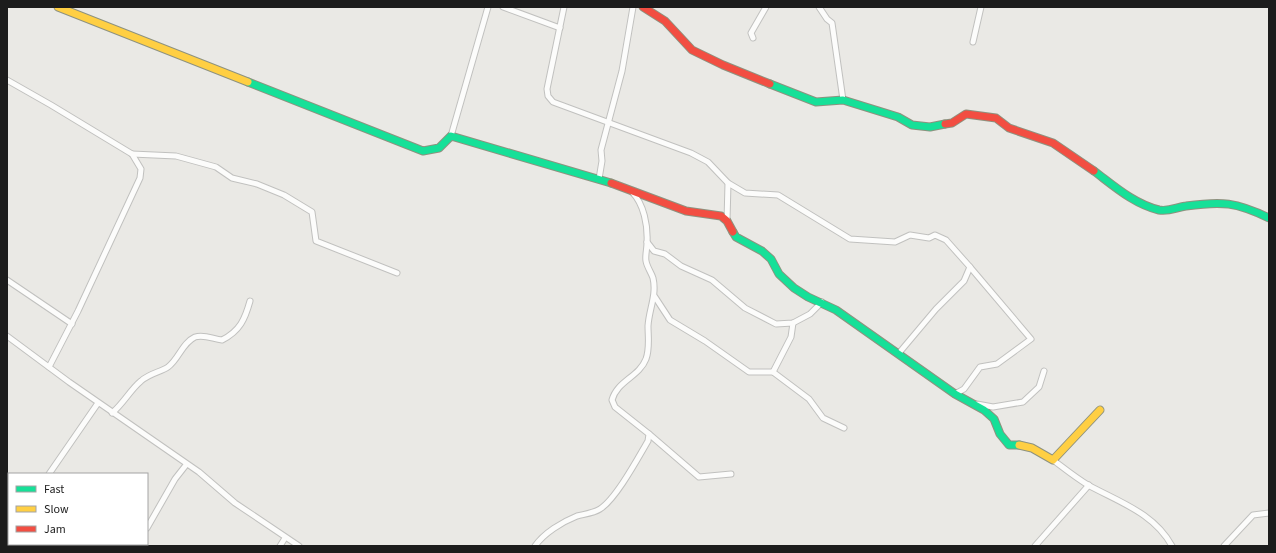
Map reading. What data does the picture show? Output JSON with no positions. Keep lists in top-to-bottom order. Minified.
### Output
{"legend":["Fast","Slow","Jam"]}
